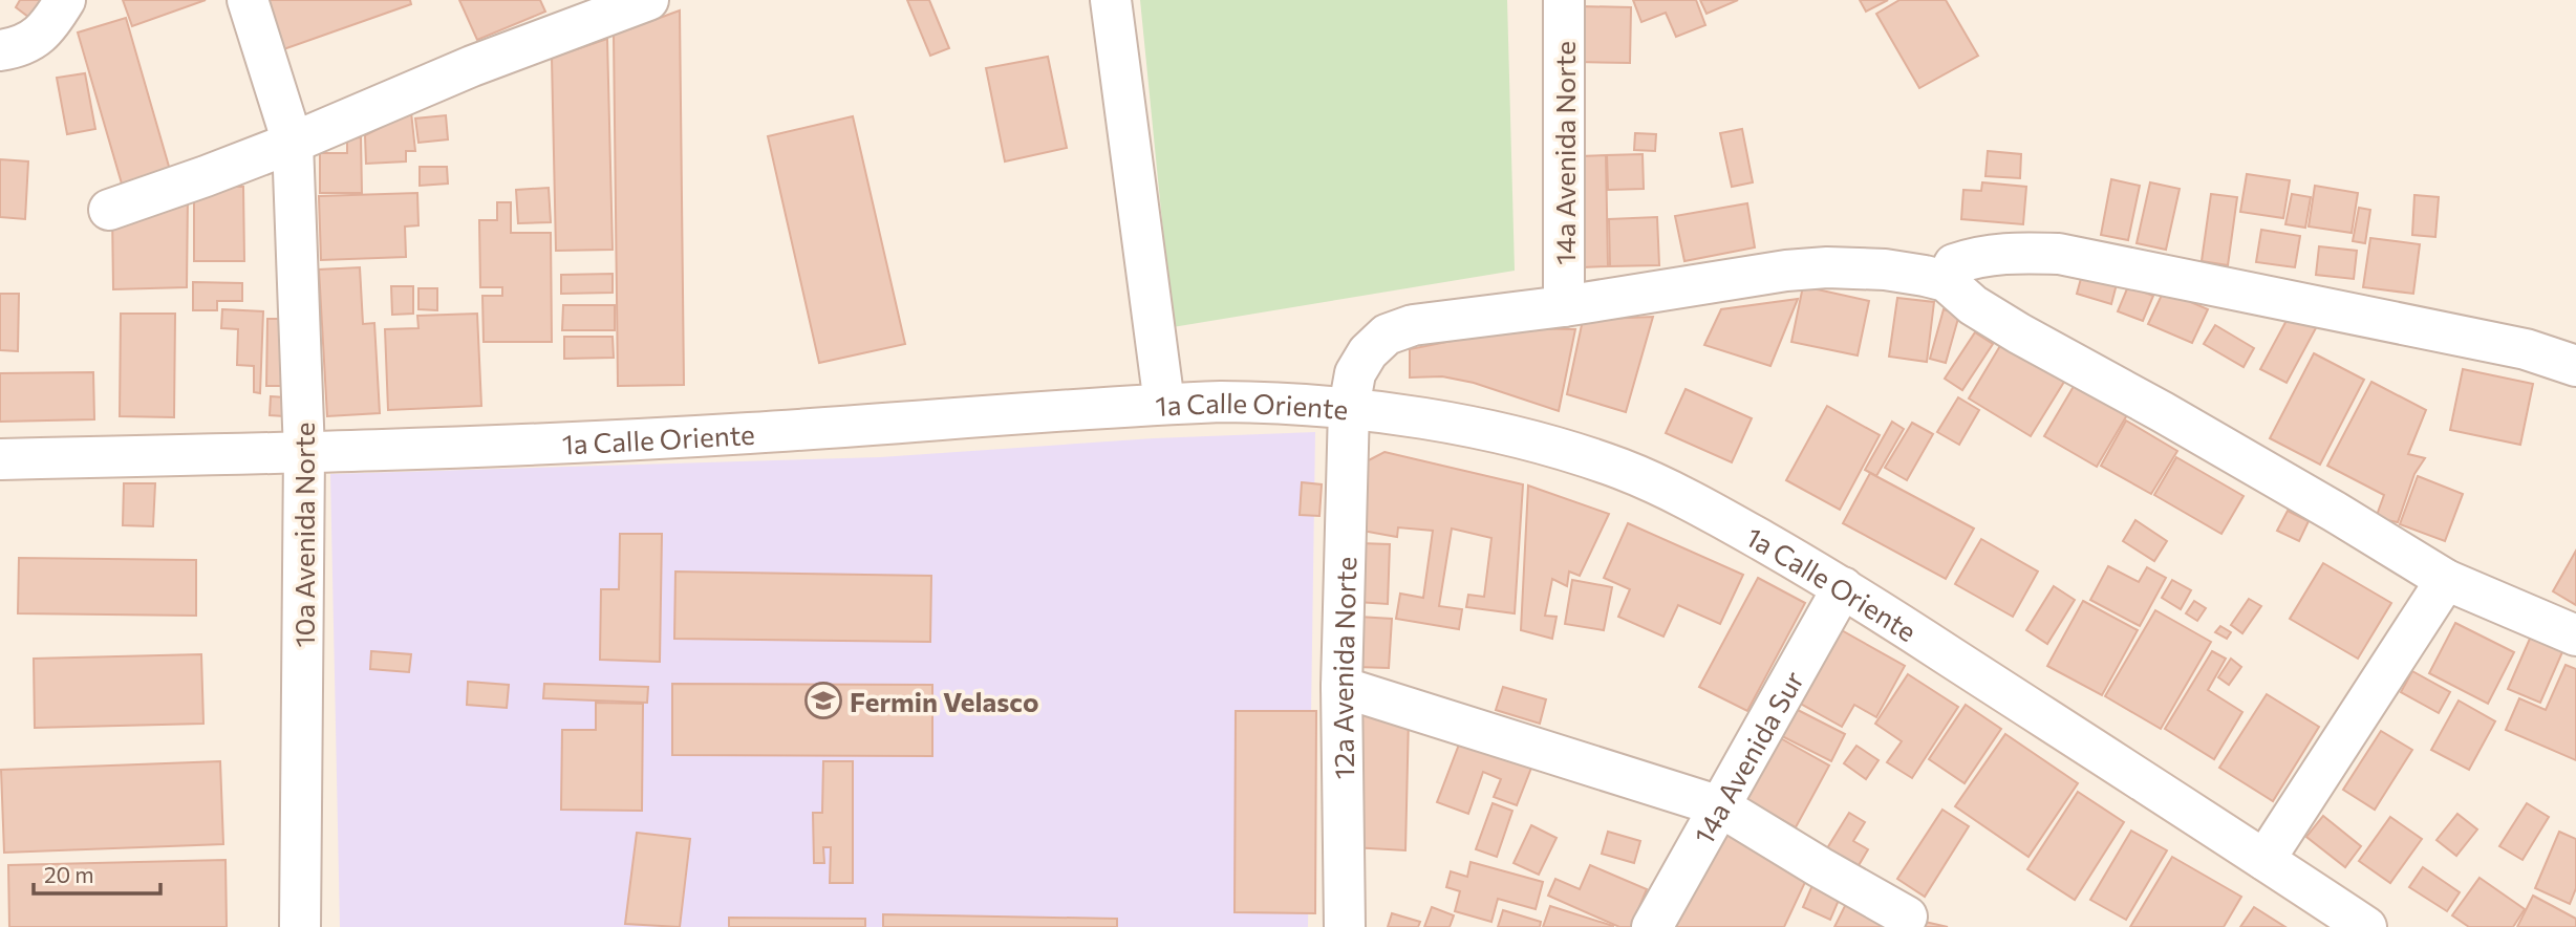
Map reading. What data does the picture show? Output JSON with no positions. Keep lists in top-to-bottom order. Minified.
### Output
{"streets":{"street":["14a Avenida Norte","1a Calle Oriente","10a Avenida Norte","12a Avenida Norte","14a Avenida Sur"]},"crossings":[["14a Avenida Norte","12a Avenida Norte"],["1a Calle Oriente","10a Avenida Norte"],["1a Calle Oriente","12a Avenida Norte"],["1a Calle Oriente","14a Avenida Sur"]],"places":{"school or university":["Fermin Velasco"]},"scale_bar":"20 m"}
